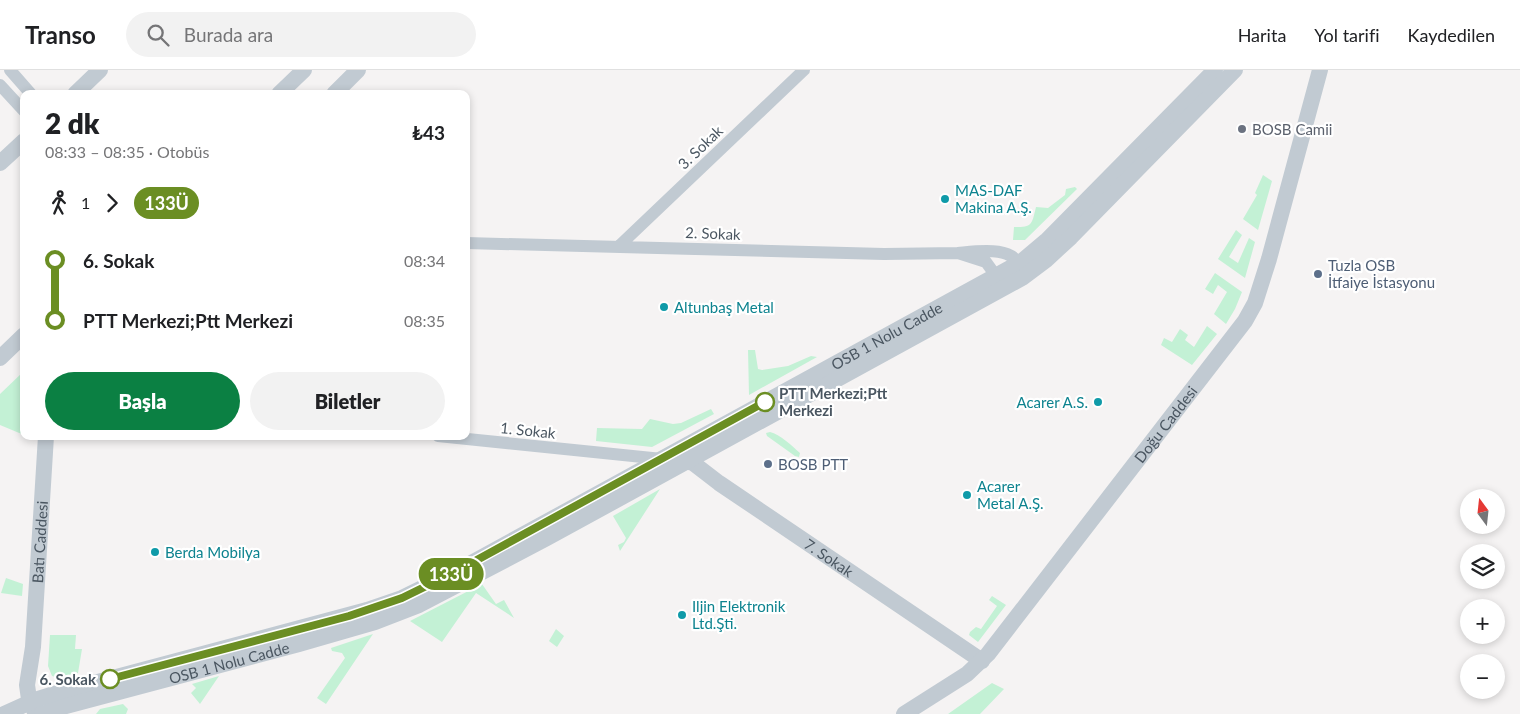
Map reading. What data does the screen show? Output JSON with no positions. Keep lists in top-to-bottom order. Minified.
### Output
{"streets":{"street":["3. Sokak","2. Sokak","OSB 1 Nolu Cadde","Doğu Caddesi","1. Sokak","Batı Caddesi","7. Sokak"]},"crossings":[["3. Sokak","2. Sokak"],["2. Sokak","OSB 1 Nolu Cadde"],["OSB 1 Nolu Cadde","1. Sokak"],["OSB 1 Nolu Cadde","Batı Caddesi"],["OSB 1 Nolu Cadde","7. Sokak"],["Doğu Caddesi","7. Sokak"],["1. Sokak","7. Sokak"]],"places":["BOSB Camii","MAS-DAF Makina A.Ş.","Tuzla OSB İtfaiye İstasyonu","Altunbaş Metal","PTT Merkezi;Ptt Merkezi","Acarer A.S.","BOSB PTT","Acarer Metal A.Ş.","Berda Mobilya","Iljin Elektronik Ltd.Şti.","6. Sokak"],"lines":["bus line 133Ü"],"north":"top","page":{"header":"Transo","search":"Burada ara","nav":["Harita","Yol tarifi","Kaydedilen"],"on_map":"133Ü","heading":["2 dk","08:33 – 08:35 · Otobüs","₺43"],"legs":["1","133Ü"],"list":[{"name":"6. Sokak","value":"08:34"},{"name":"PTT Merkezi;Ptt Merkezi","value":"08:35"}],"buttons":["Başla","Biletler"],"map_buttons":["+","−"]}}
